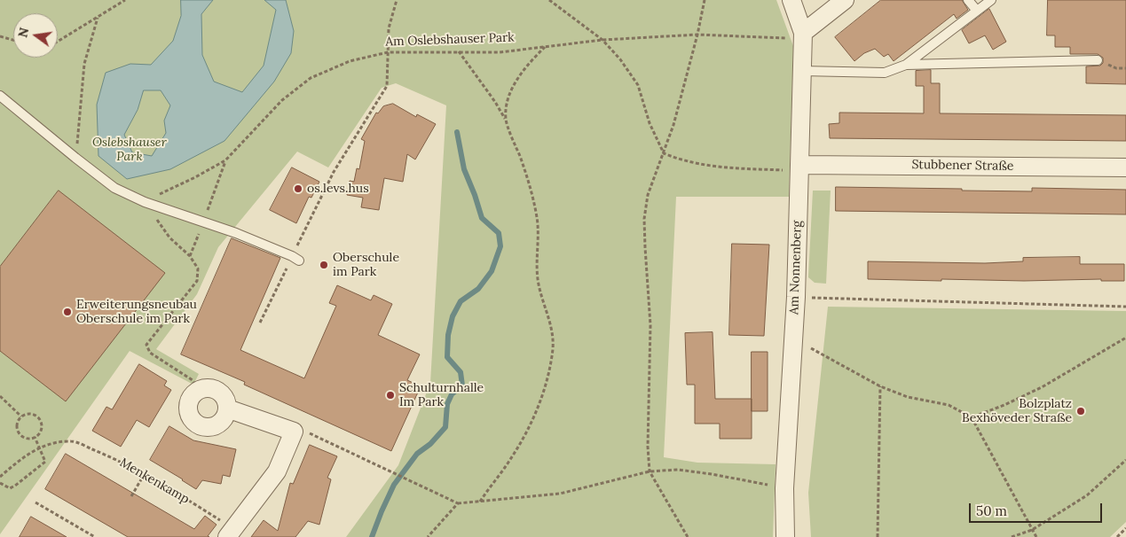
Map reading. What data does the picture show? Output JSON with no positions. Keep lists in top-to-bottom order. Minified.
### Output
{"streets":{"street":["Stubbener Straße","Am Nonnenberg"],"path":["Am Oslebshauser Park","Menkenkamp"]},"crossings":[["Am Oslebshauser Park","Am Nonnenberg"],["Stubbener Straße","Am Nonnenberg"]],"parks":["Oslebshauser Park"],"places":["os.levs.hus","Oberschule im Park","Erweiterungsneubau Oberschule im Park","Schulturnhalle Im Park","Bolzplatz Bexhöveder Straße"],"scale_bar":"50 m","north":"left"}
